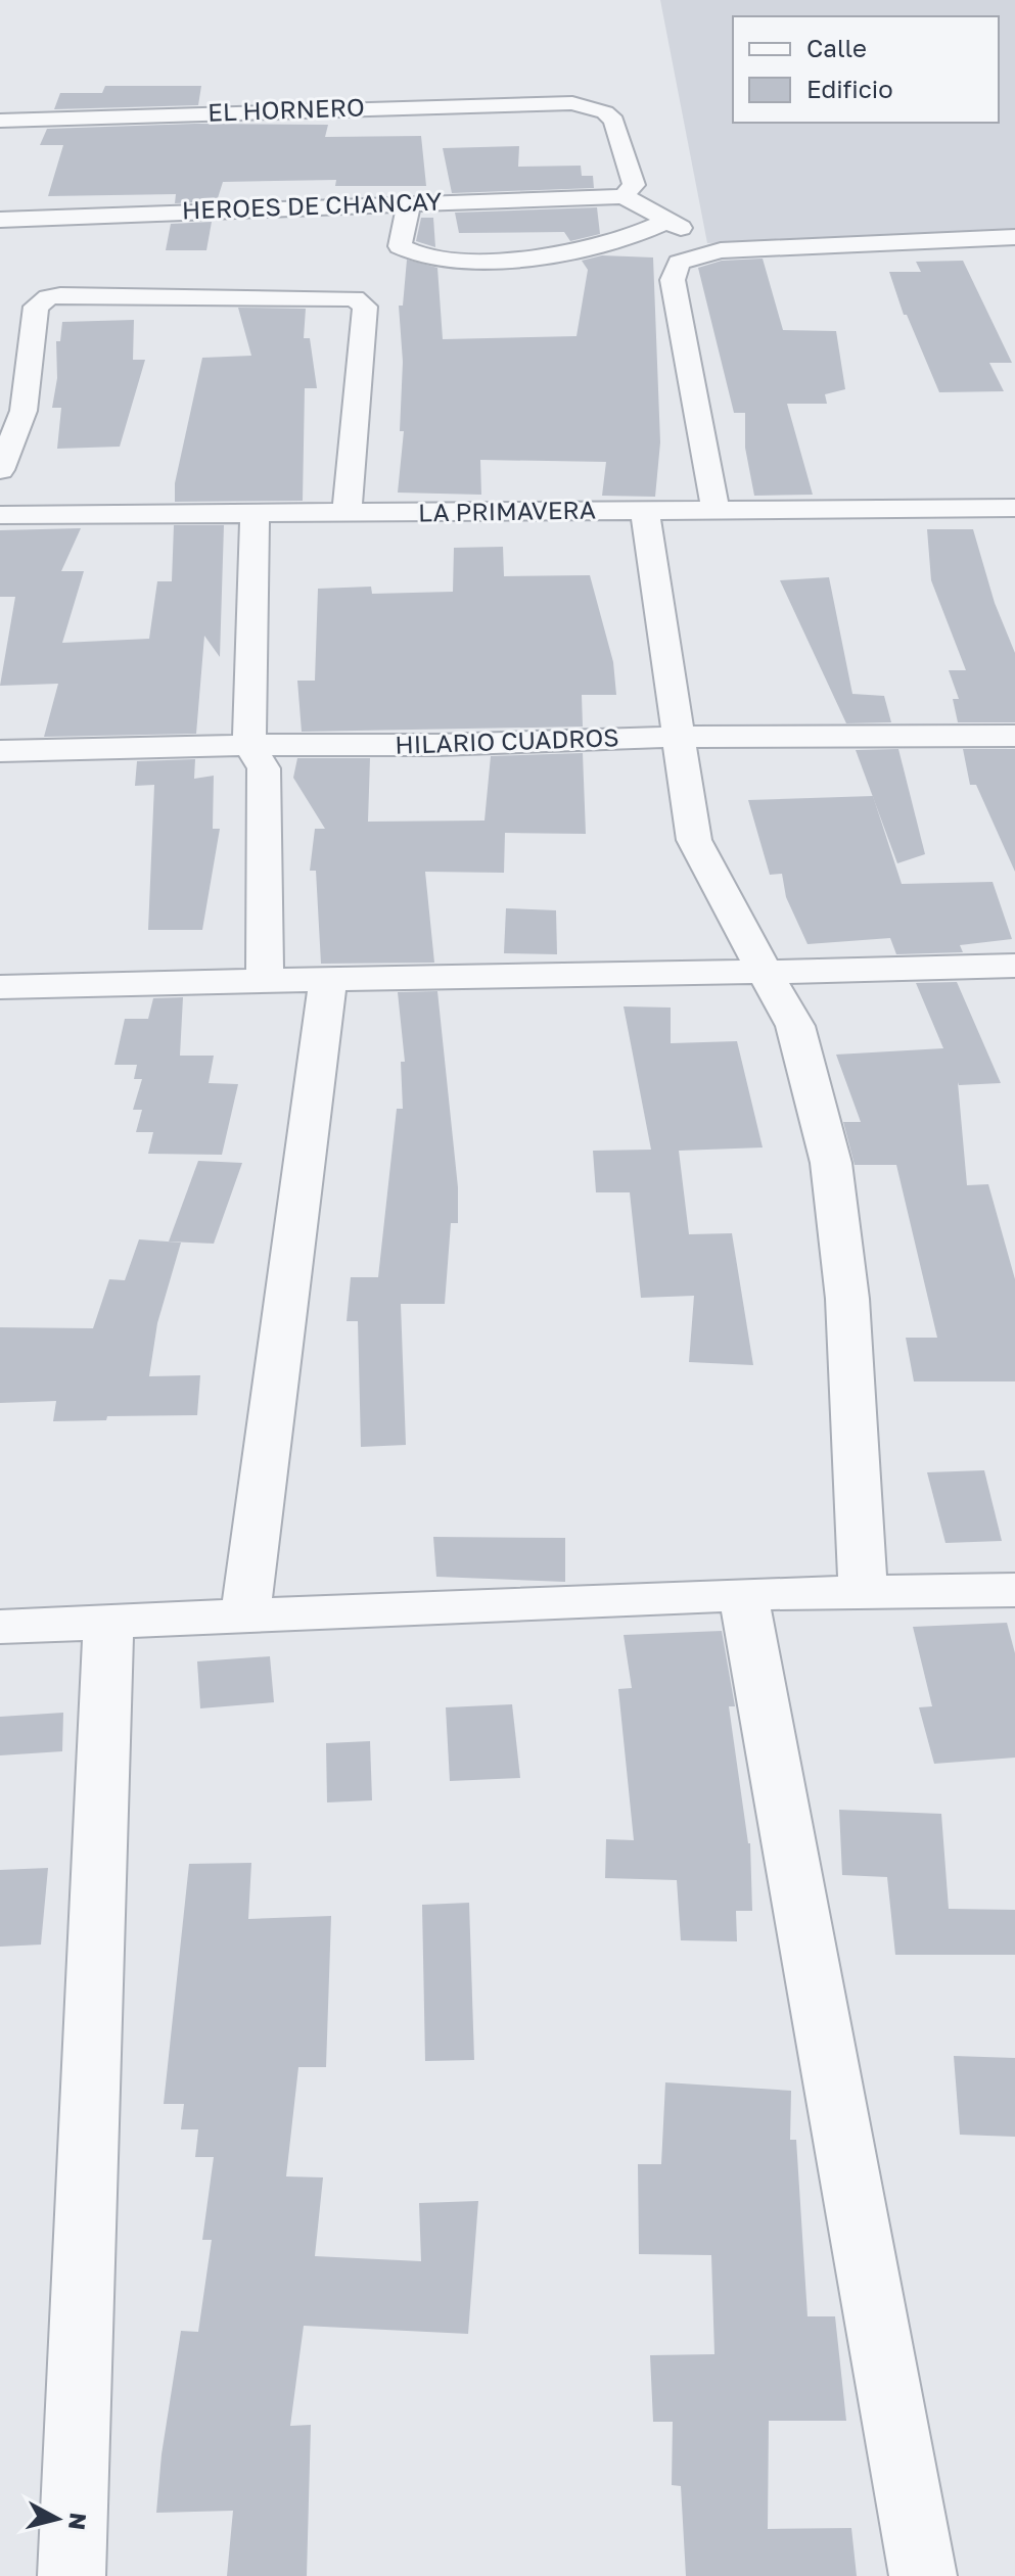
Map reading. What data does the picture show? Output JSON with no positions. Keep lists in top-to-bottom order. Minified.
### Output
{"streets":{"street":["EL HORNERO","HEROES DE CHANCAY","LA PRIMAVERA","HILARIO CUADROS"]},"crossings":[["EL HORNERO","HEROES DE CHANCAY"]],"legend":["Calle","Edificio"],"north":"right"}
